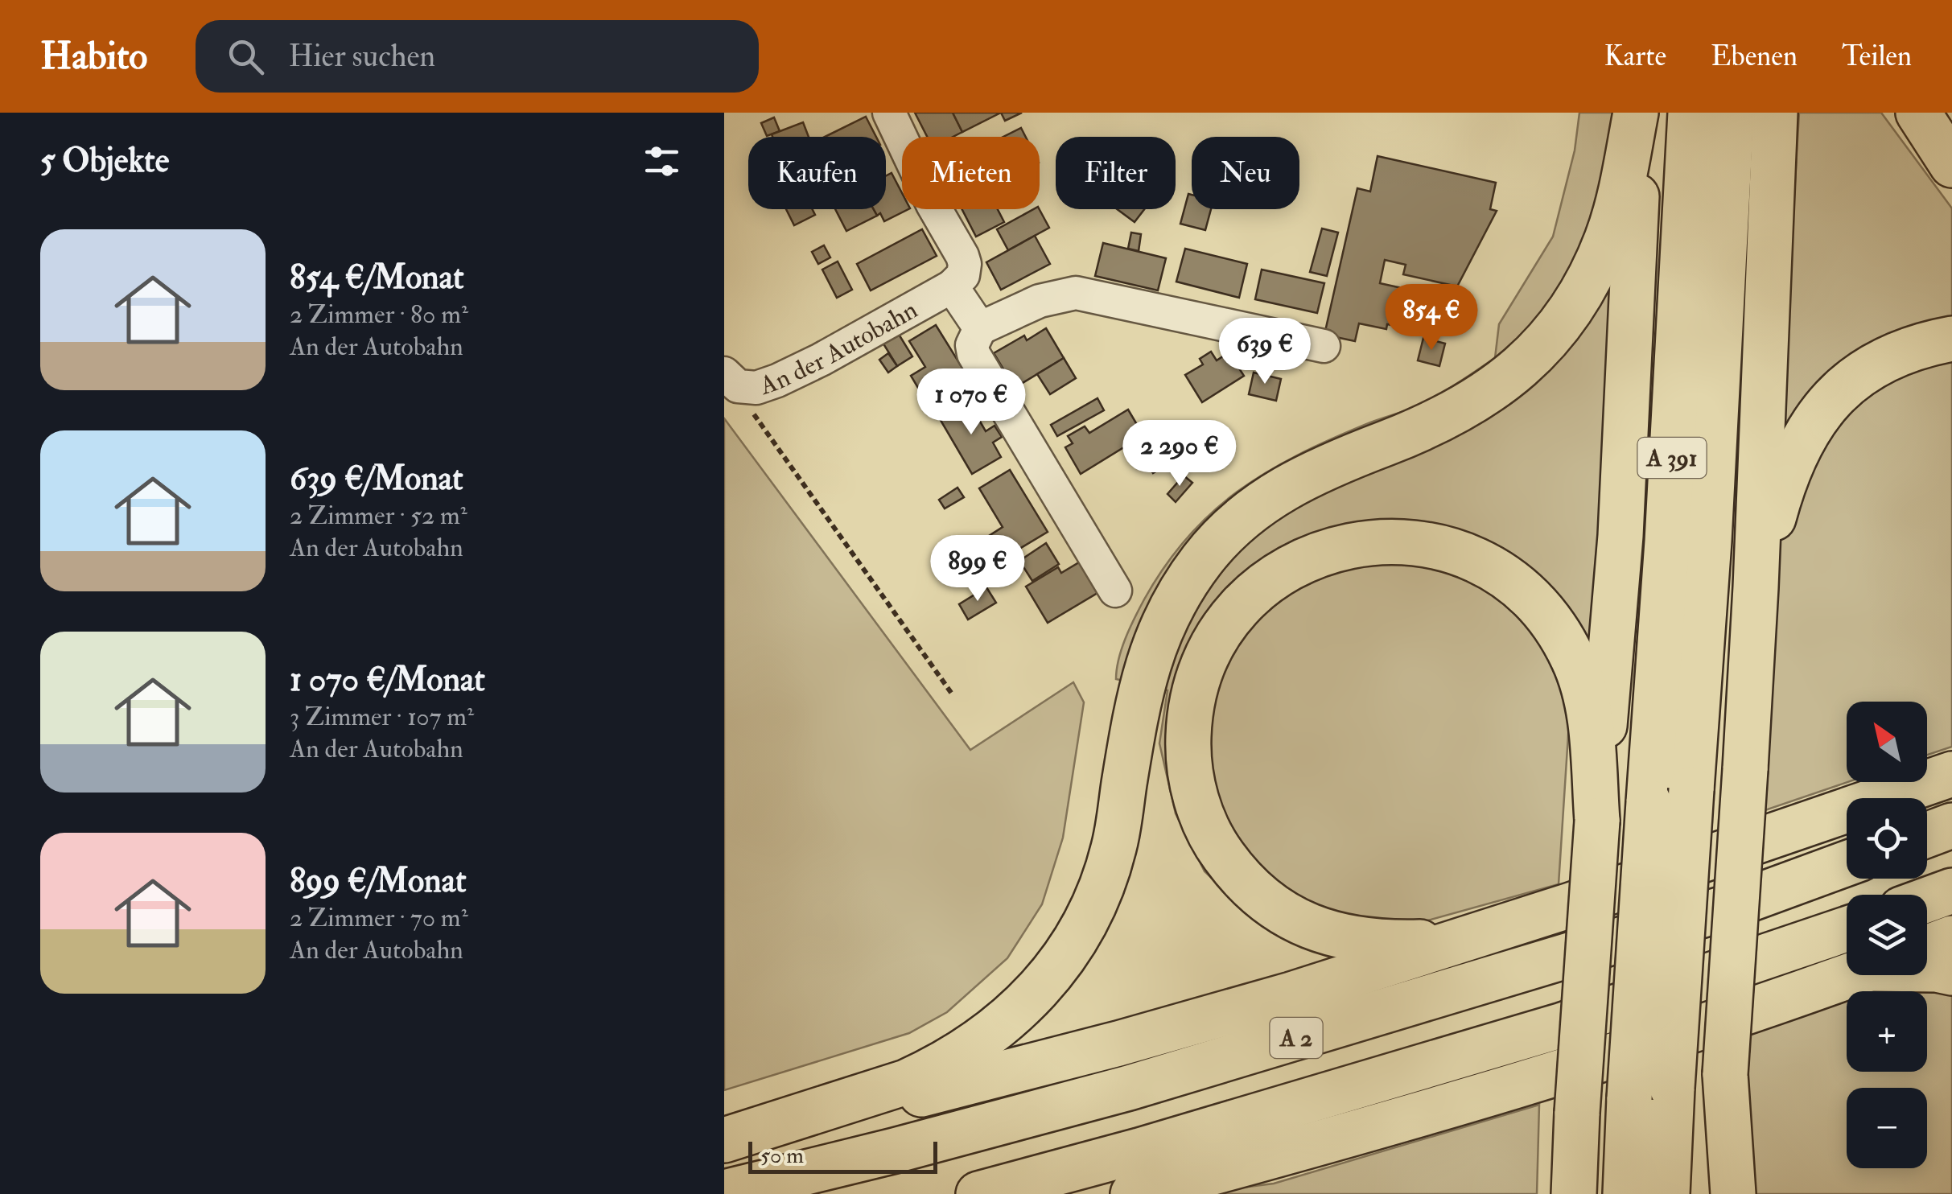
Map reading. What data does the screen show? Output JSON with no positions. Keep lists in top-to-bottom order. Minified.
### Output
{"streets":{"highway":["A 391","A 2"],"street":["An der Autobahn"]},"scale_bar":"50 m","north":"top left","page":{"header":"Habito","search":"Hier suchen","nav":["Karte","Ebenen","Teilen"],"heading":"5 Objekte","chip":["Kaufen","Mieten","Filter","Neu"],"list":[{"name":"854 €/Monat","note":"2 Zimmer · 80 m² · An der Autobahn"},{"name":"639 €/Monat","note":"2 Zimmer · 52 m² · An der Autobahn"},{"name":"1 070 €/Monat","note":"3 Zimmer · 107 m² · An der Autobahn"},{"name":"899 €/Monat","note":"2 Zimmer · 70 m² · An der Autobahn"}],"price":["854 €","639 €","1 070 €","2 290 €","899 €"],"map_buttons":["+","−"],"scale":"50 m"}}
